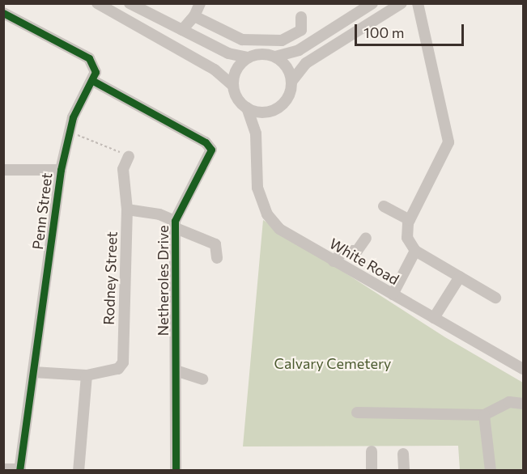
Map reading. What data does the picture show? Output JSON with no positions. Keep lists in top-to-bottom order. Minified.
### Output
{"streets":{"street":["Penn Street","White Road","Rodney Street","Netheroles Drive"]},"crossings":[["Penn Street","Rodney Street"],["Penn Street","Netheroles Drive"]],"parks":["Calvary Cemetery"],"scale_bar":"100 m"}
